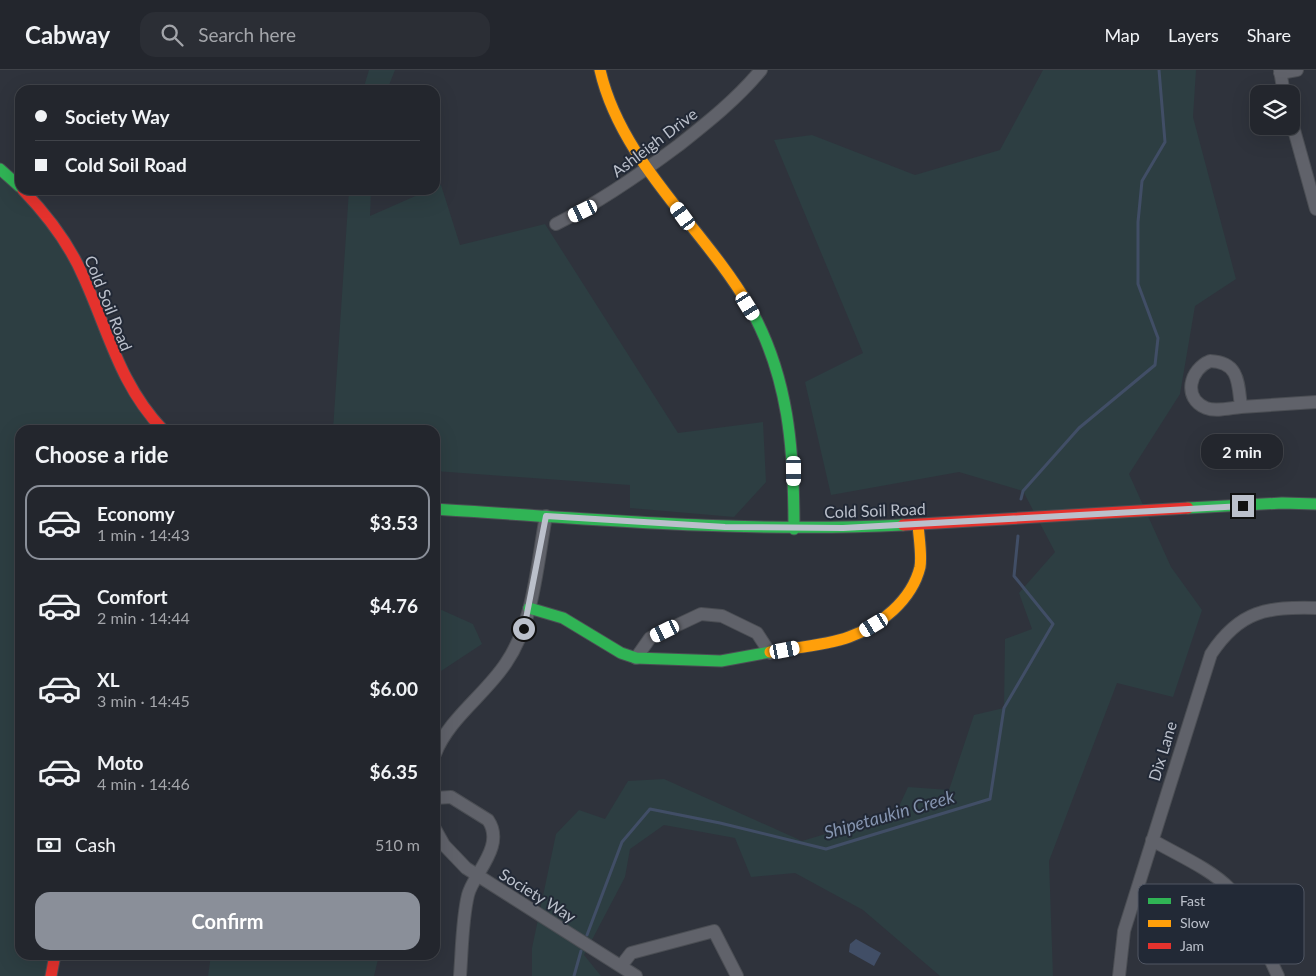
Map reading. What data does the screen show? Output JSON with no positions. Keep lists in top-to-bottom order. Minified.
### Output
{"streets":{"street":["Ashleigh Drive","Cold Soil Road","Dix Lane","Society Way"]},"water":["Shipetaukin Creek"],"legend":["Fast","Slow","Jam"],"page":{"header":"Cabway","search":"Search here","nav":["Map","Layers","Share"],"banner":["Society Way","Cold Soil Road"],"heading":"Choose a ride","bubble":"2 min","list":[{"name":"Economy","note":"1 min · 14:43","value":"$3.53"},{"name":"Comfort","note":"2 min · 14:44","value":"$4.76"},{"name":"XL","note":"3 min · 14:45","value":"$6.00"},{"name":"Moto","note":"4 min · 14:46","value":"$6.35"}],"pay":["Cash","510 m"],"buttons":"Confirm"}}
